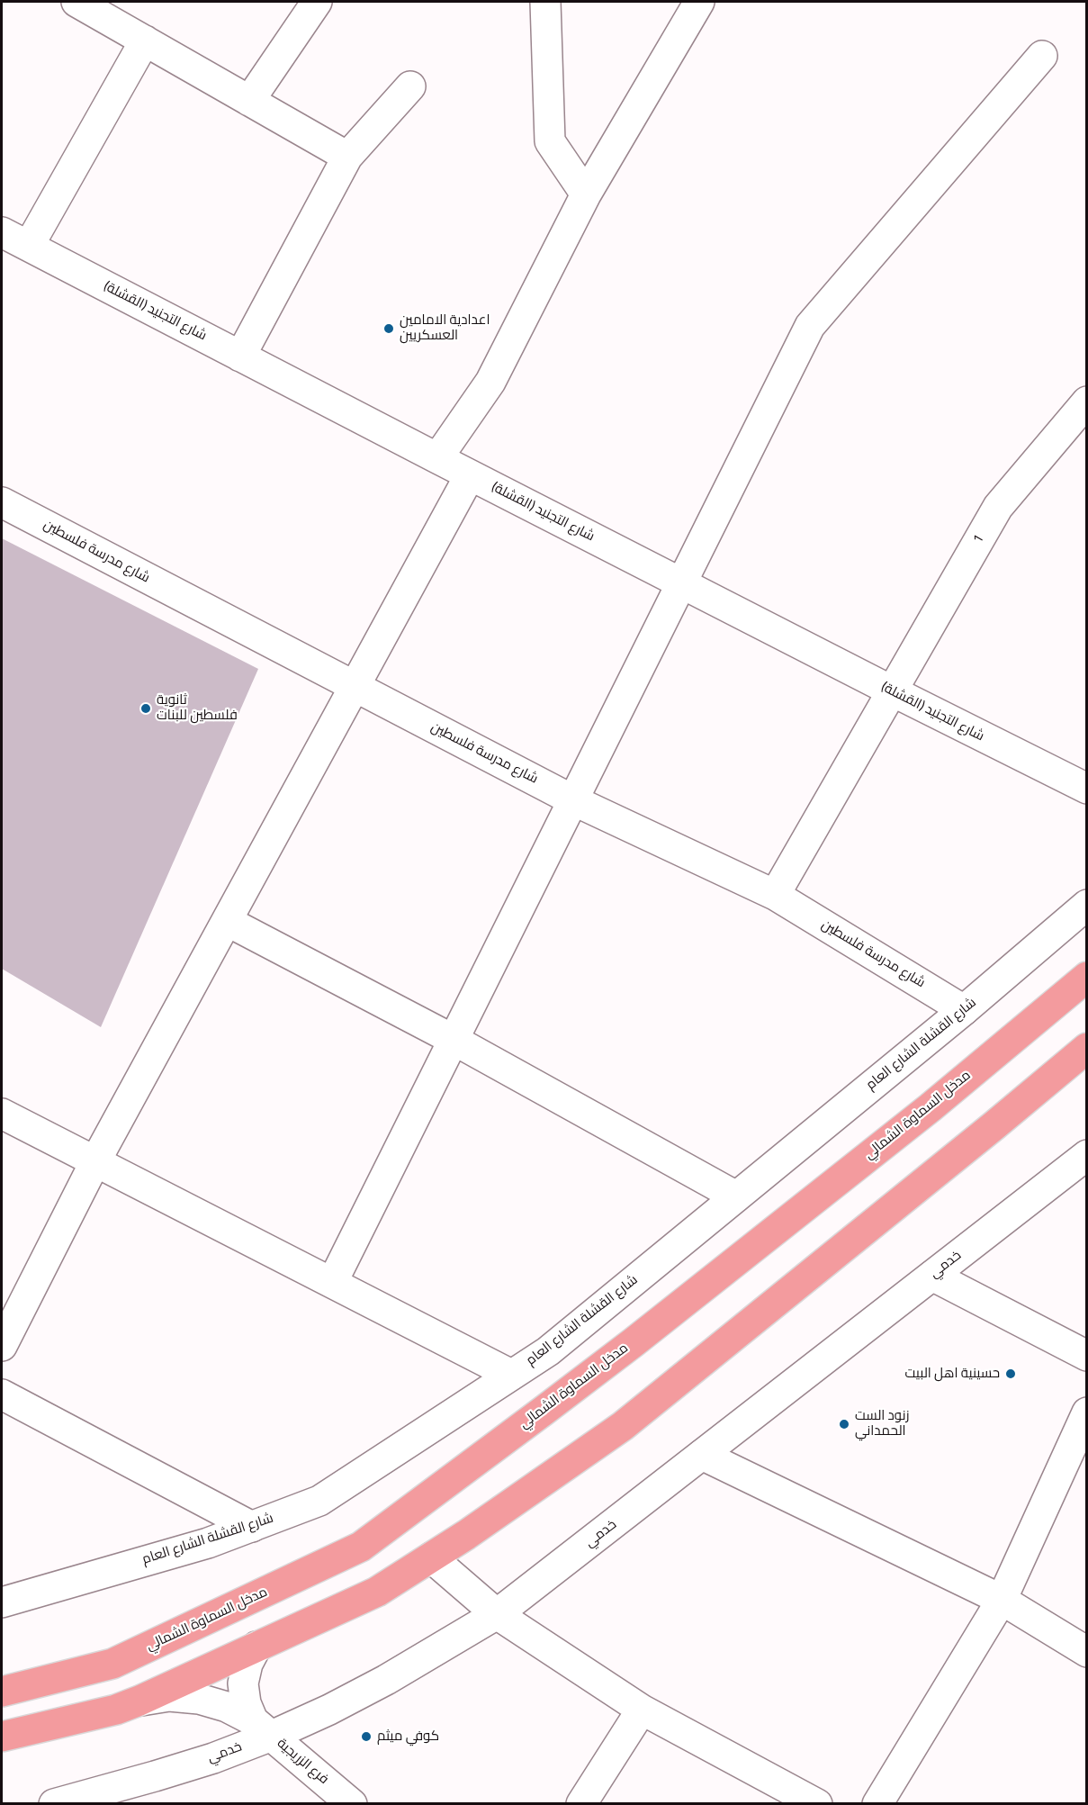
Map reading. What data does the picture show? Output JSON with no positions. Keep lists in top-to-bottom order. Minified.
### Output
{"streets":{"highway":["مدخل السماوة الشمالي"],"street":["شارع التجنيد (القشلة)","1","شارع مدرسة فلسطين","شارع القشلة الشارع العام","خدمي","فرع الزريجية"]},"crossings":[["شارع التجنيد (القشلة)","1"],["1","شارع مدرسة فلسطين"],["شارع مدرسة فلسطين","شارع القشلة الشارع العام"],["خدمي","فرع الزريجية"]],"places":["اعدادية الامامين العسكريين","ثانوية فلسطين للبنات","حسينية اهل البيت","زنود الست الحمداني","كوفي ميثم"]}
